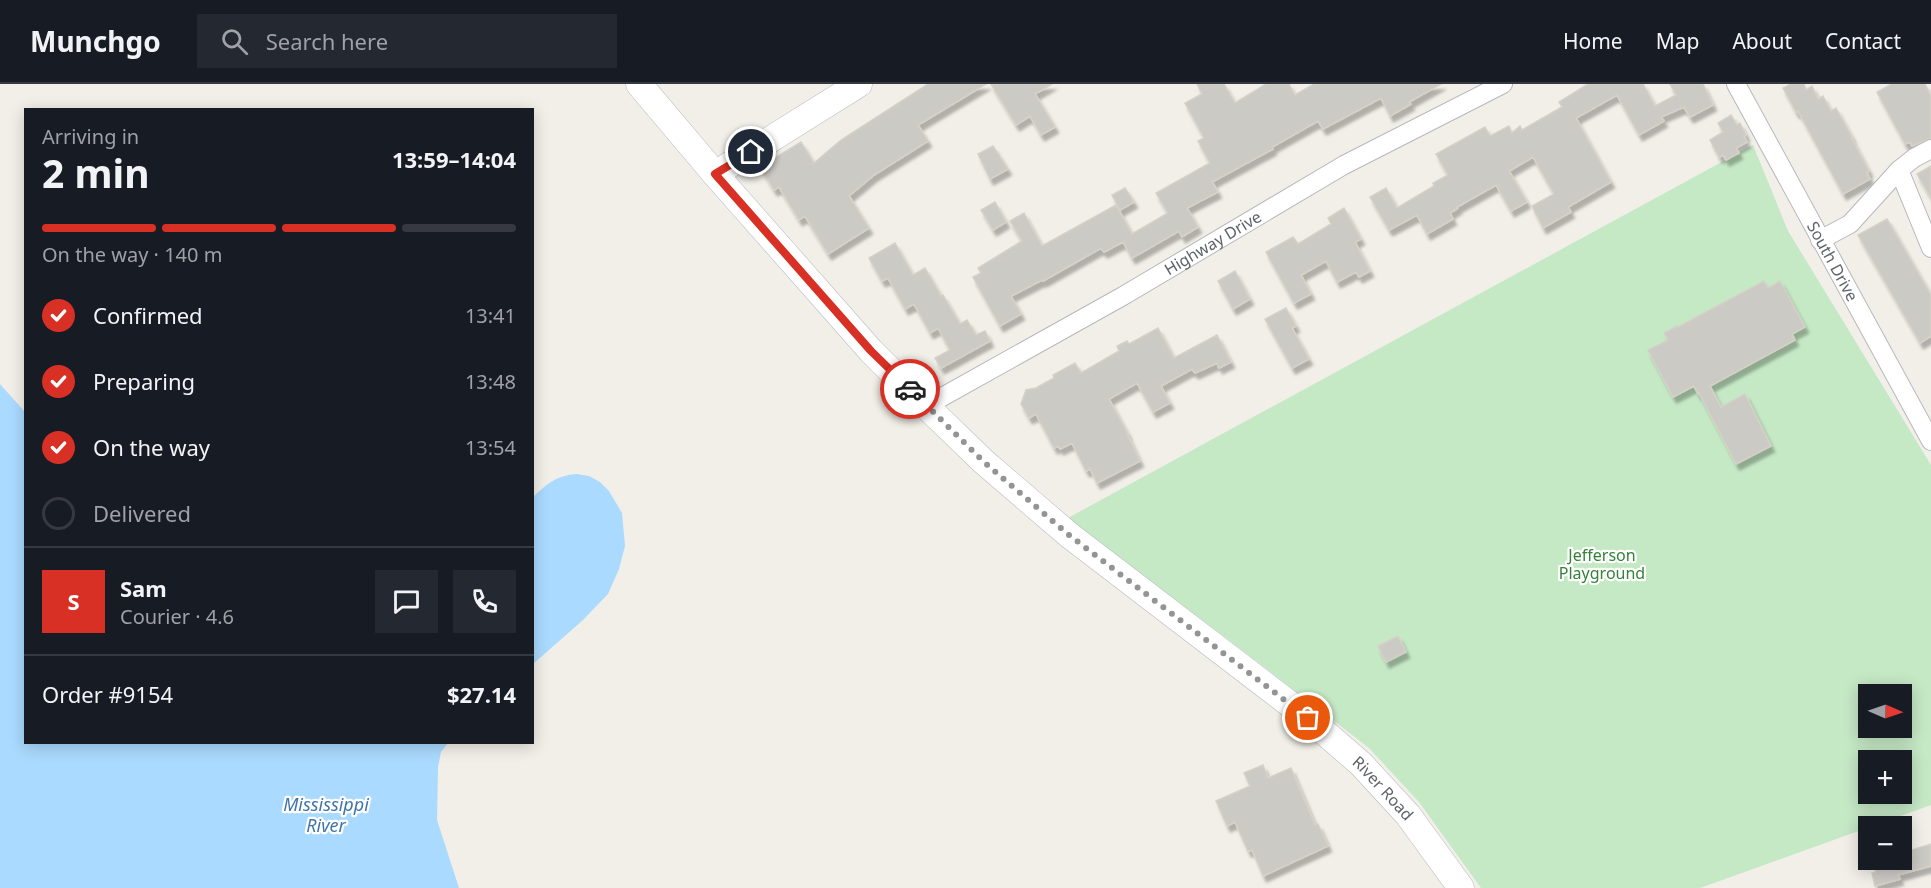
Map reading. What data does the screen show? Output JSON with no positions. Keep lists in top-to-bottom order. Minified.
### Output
{"streets":{"main road":["River Road"],"street":["Highway Drive","South Drive"]},"crossings":[["Highway Drive","River Road"]],"water":["Mississippi River"],"parks":["Jefferson Playground"],"north":"right","page":{"header":"Munchgo","search":"Search here","nav":["Home","Map","About","Contact"],"heading":["2 min","Arriving in","13:59–14:04"],"panel":["Sam","Courier · 4.6","Order #9154","$27.14"],"bar":"On the way · 140 m","list":[["Confirmed","13:41"],["Preparing","13:48"],["On the way","13:54"],"Delivered"],"round":"S","map_buttons":["+","−"]}}
